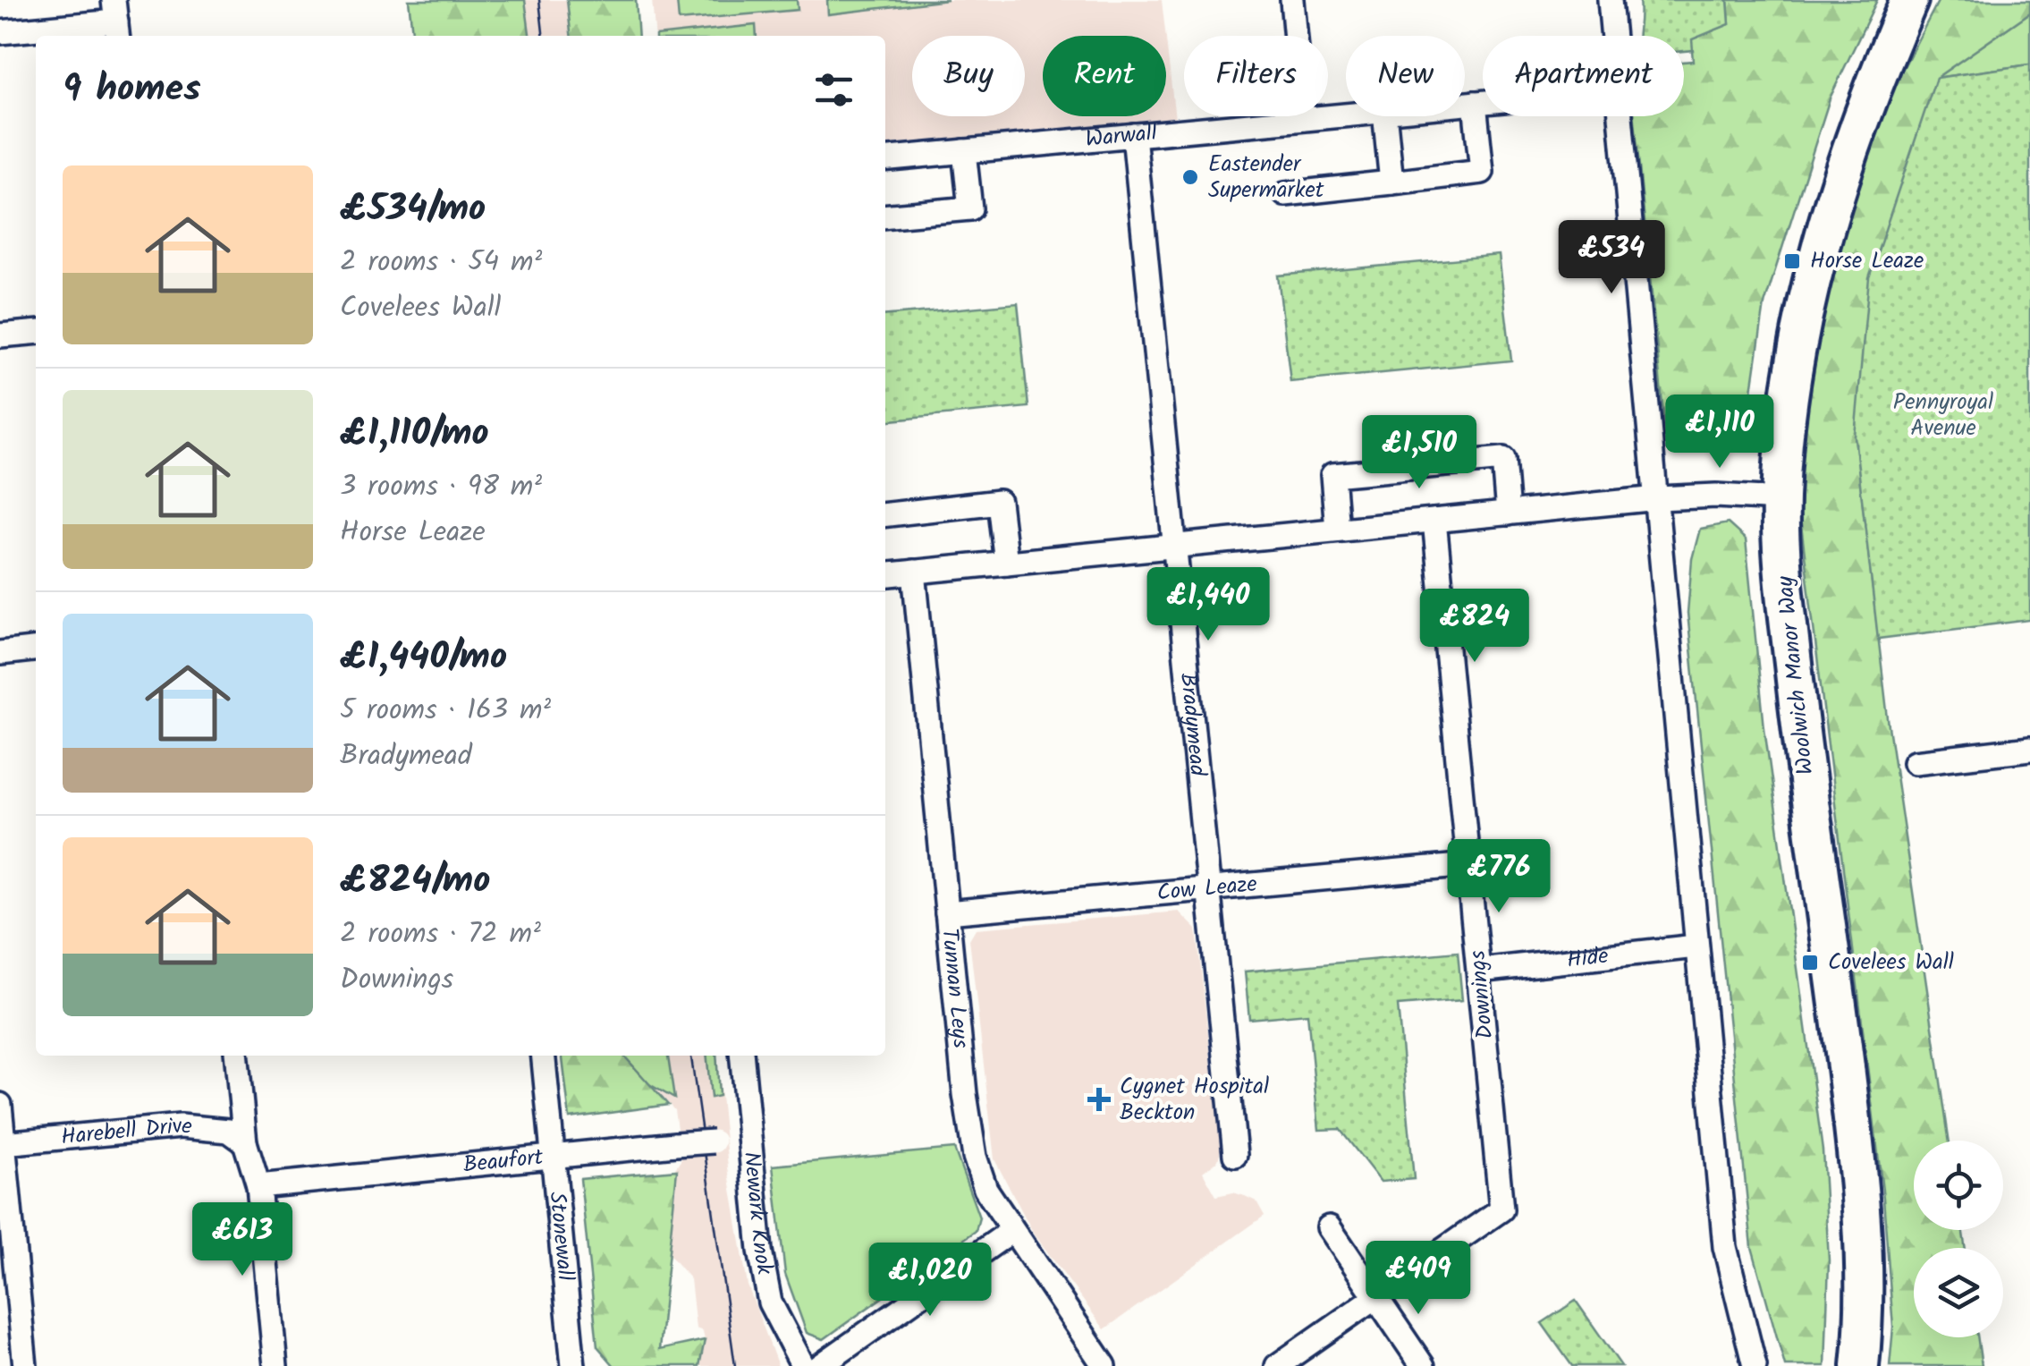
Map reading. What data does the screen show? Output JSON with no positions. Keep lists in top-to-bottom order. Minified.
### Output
{"streets":{"main road":["Woolwich Manor Way"],"street":["Warwall","Bradymead","Cow Leaze","Hide","Tunnan Leys","Downings","Harebell Drive","Beaufort","Newark Knok","Stonewall"]},"crossings":[["Warwall","Bradymead"],["Bradymead","Cow Leaze"],["Cow Leaze","Tunnan Leys"],["Cow Leaze","Downings"],["Hide","Downings"],["Beaufort","Newark Knok"],["Beaufort","Stonewall"]],"parks":["Pennyroyal Avenue"],"places":{"other":["Eastender Supermarket"],"transit":["Horse Leaze","Covelees Wall"],"health":["Cygnet Hospital Beckton"]},"page":{"chip":["Buy","Rent","Filters","New","Apartment"],"heading":"9 homes","list":[{"name":"£534/mo","note":"2 rooms · 54 m² · Covelees Wall"},{"name":"£1,110/mo","note":"3 rooms · 98 m² · Horse Leaze"},{"name":"£1,440/mo","note":"5 rooms · 163 m² · Bradymead"},{"name":"£824/mo","note":"2 rooms · 72 m² · Downings"}],"price":["£534","£1,110","£1,510","£1,440","£824","£776","£613","£409","£1,020"]}}
